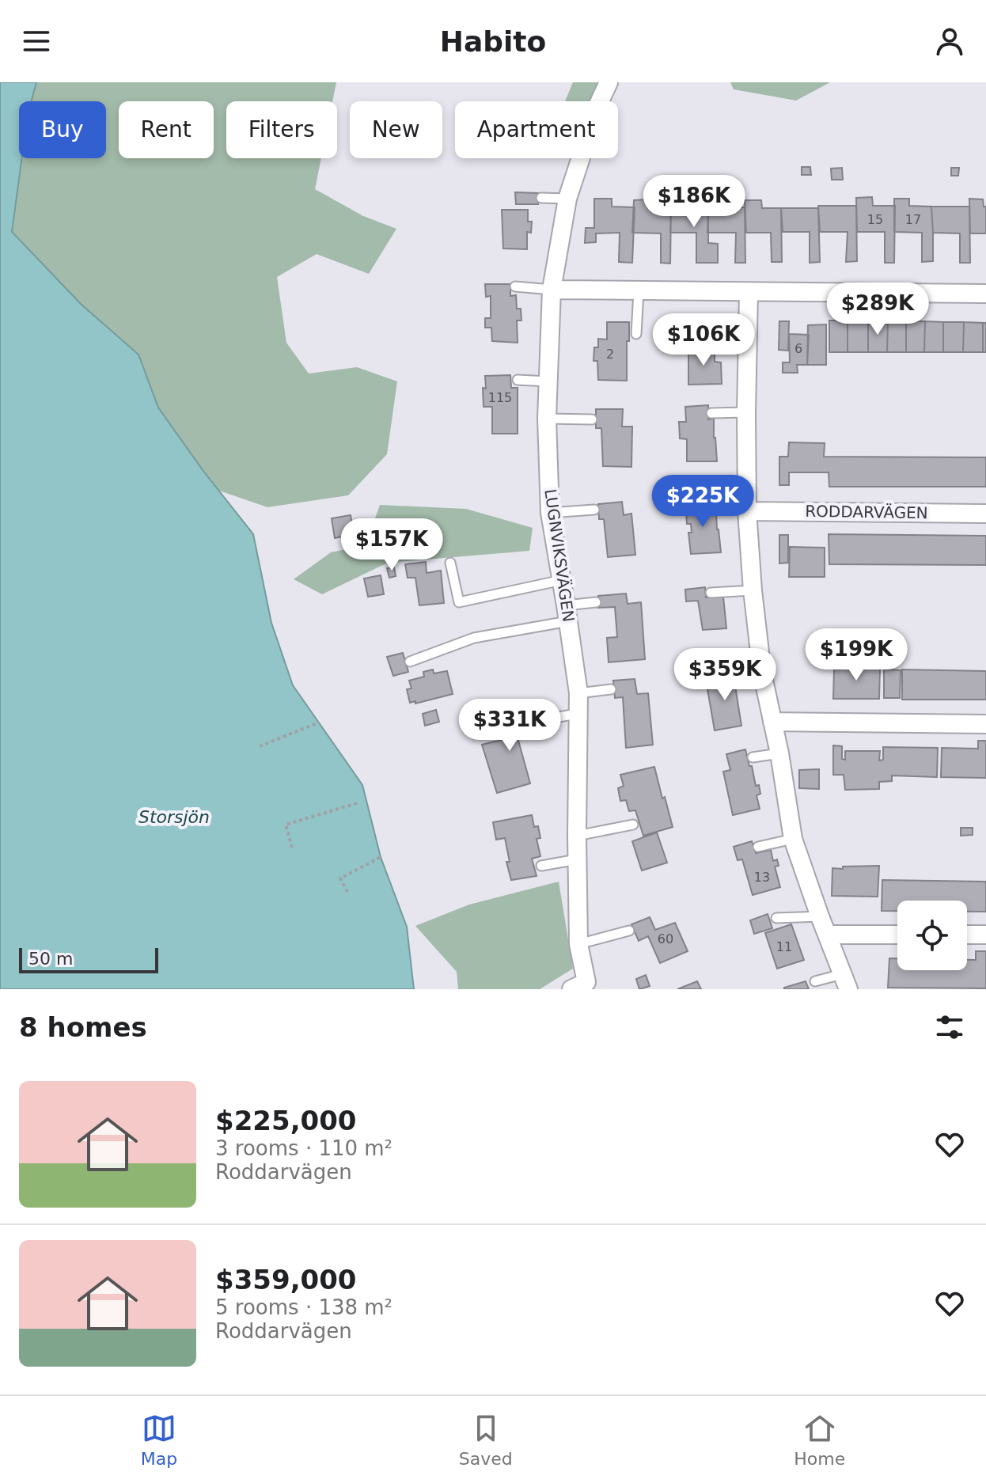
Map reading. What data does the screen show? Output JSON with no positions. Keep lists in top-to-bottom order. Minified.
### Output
{"streets":{"street":["RODDARVÄGEN","LUGNVIKSVÄGEN"]},"water":["Storsjön"],"house_numbers":["15","17","6","2","115","13","60","11"],"scale_bar":"50 m","page":{"header":"Habito","chip":["Buy","Rent","Filters","New","Apartment"],"price":["$186K","$289K","$106K","$225K","$157K","$199K","$359K","$331K"],"scale":"50 m","heading":"8 homes","list":[{"name":"$225,000","note":"3 rooms · 110 m² · Roddarvägen"},{"name":"$359,000","note":"5 rooms · 138 m² · Roddarvägen"}],"tabs":["Map","Saved","Home"]}}
